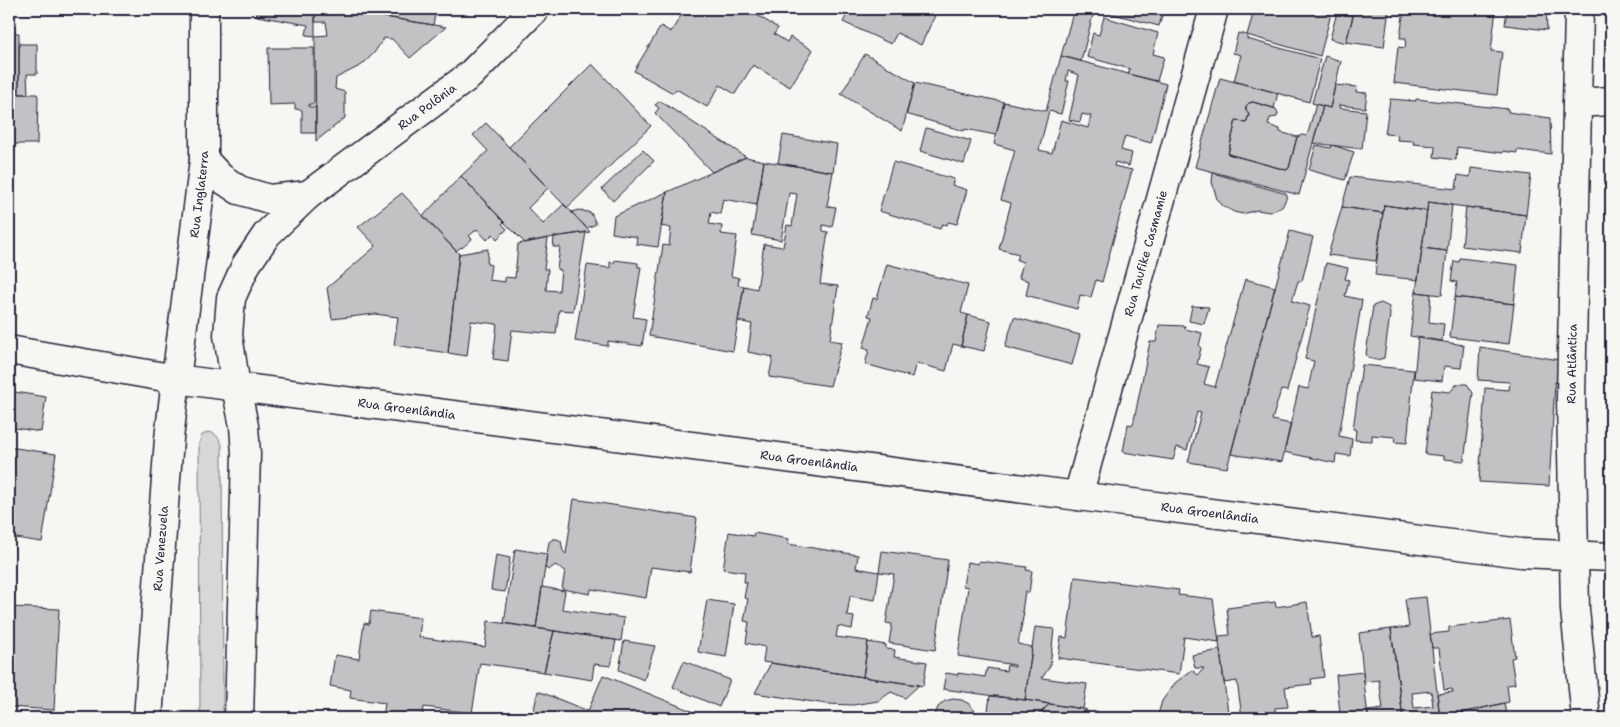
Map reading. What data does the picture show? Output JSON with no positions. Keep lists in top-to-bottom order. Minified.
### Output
{"streets":{"street":["Rua Polônia","Rua Inglaterra","Rua Taufike Casmamie","Rua Atlântica","Rua Groenlândia","Rua Venezuela"]},"crossings":[["Rua Polônia","Rua Groenlândia"],["Rua Inglaterra","Rua Groenlândia"],["Rua Inglaterra","Rua Venezuela"],["Rua Taufike Casmamie","Rua Groenlândia"],["Rua Atlântica","Rua Groenlândia"],["Rua Groenlândia","Rua Venezuela"]]}
